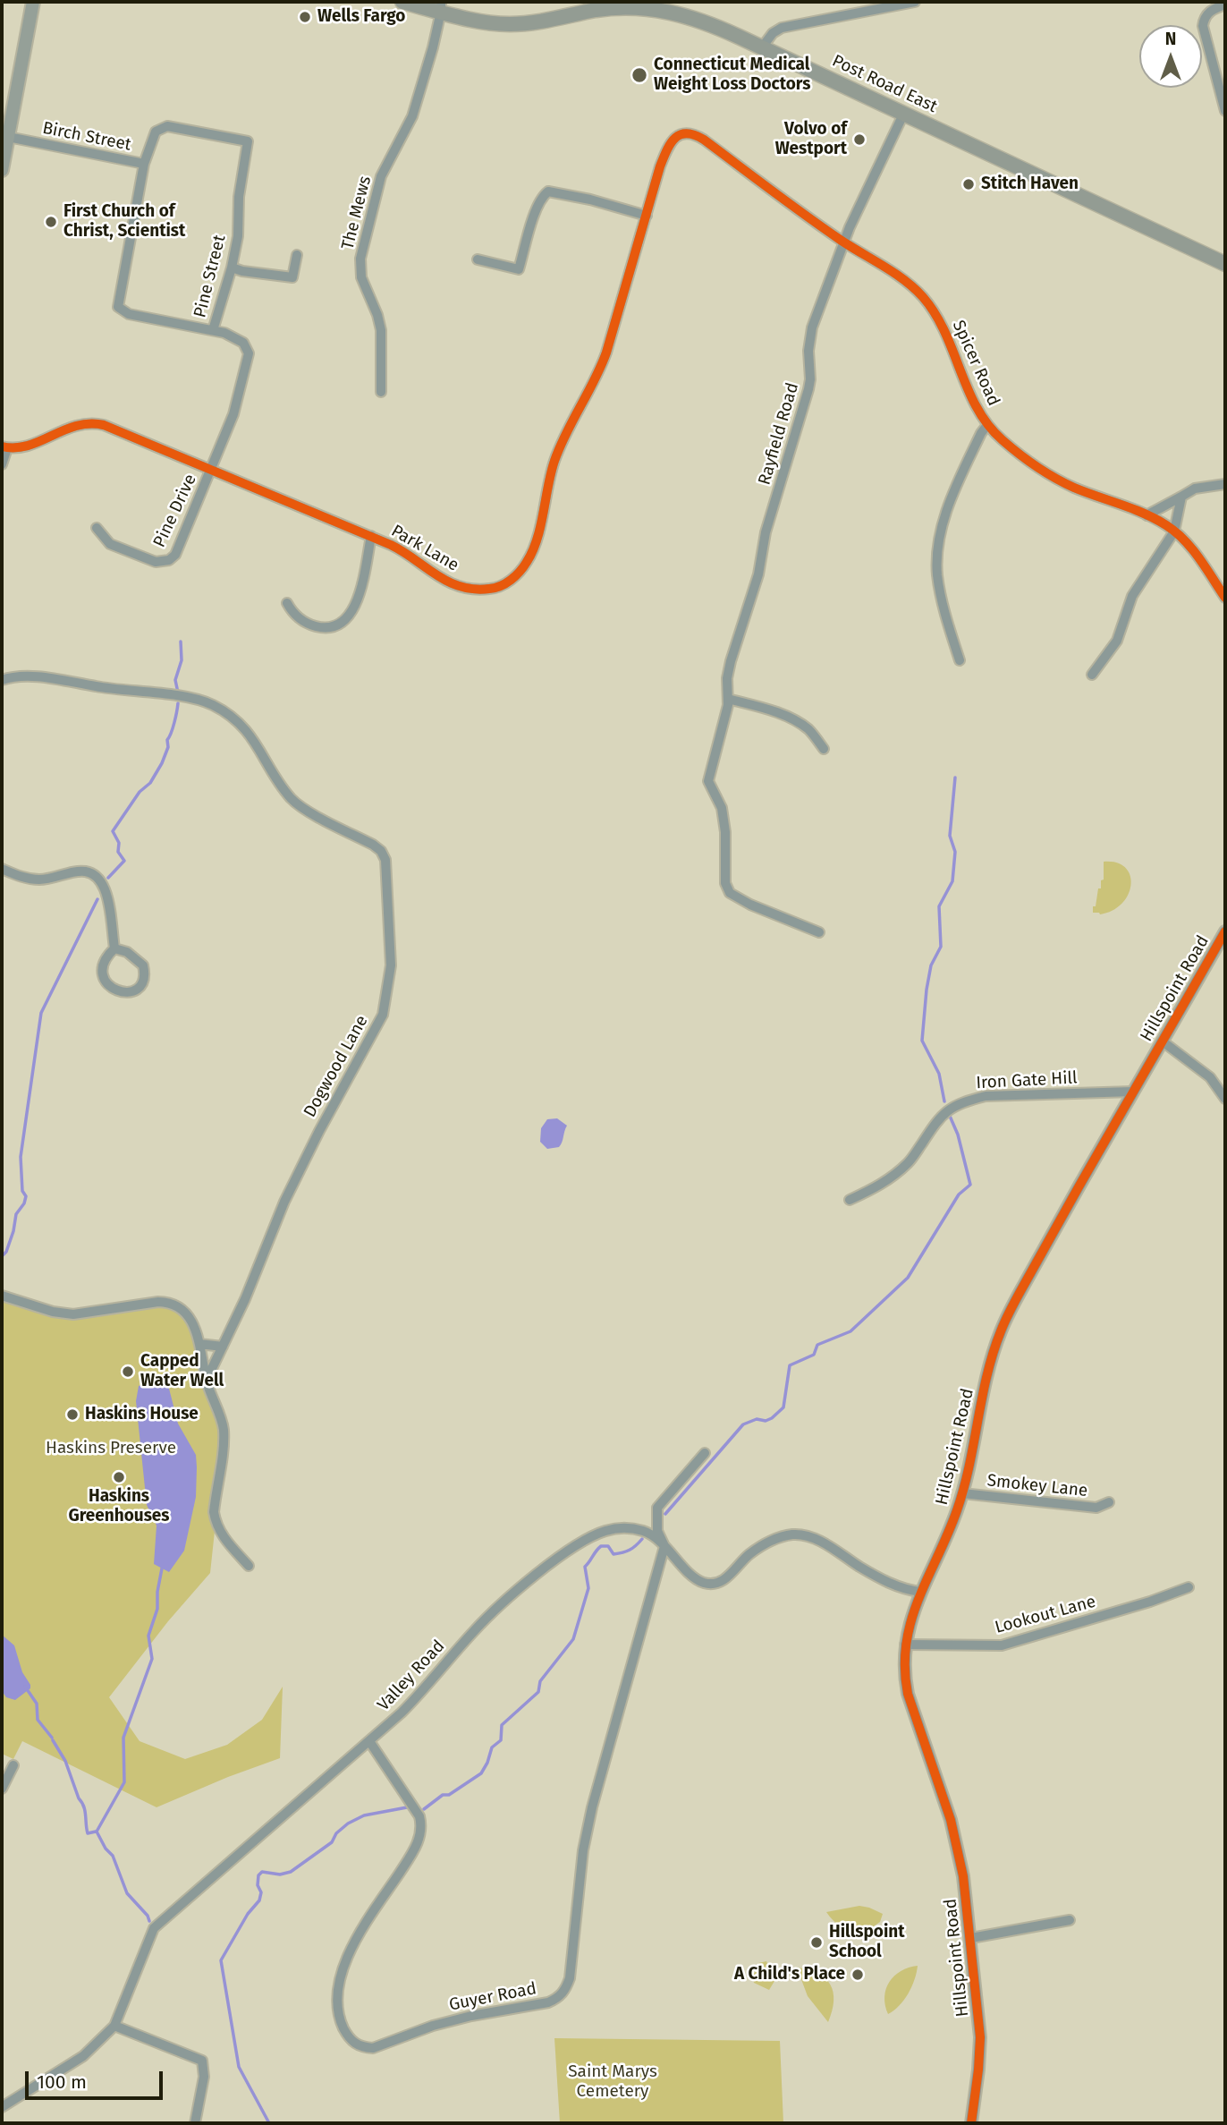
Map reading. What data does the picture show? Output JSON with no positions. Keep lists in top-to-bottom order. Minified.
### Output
{"streets":{"main road":["Post Road East"],"street":["Birch Street","The Mews","Pine Street","Spicer Road","Rayfield Road","Pine Drive","Park Lane","Hillspoint Road","Dogwood Lane","Iron Gate Hill","Smokey Lane","Lookout Lane","Valley Road","Guyer Road"]},"crossings":[["Post Road East","The Mews"],["Post Road East","Rayfield Road"],["Birch Street","Pine Street"],["Pine Street","Pine Drive"],["Spicer Road","Rayfield Road"],["Spicer Road","Park Lane"],["Pine Drive","Park Lane"],["Hillspoint Road","Iron Gate Hill"],["Hillspoint Road","Smokey Lane"],["Hillspoint Road","Lookout Lane"],["Hillspoint Road","Valley Road"],["Valley Road","Guyer Road"]],"parks":["Haskins Preserve","Saint Marys Cemetery"],"places":["Wells Fargo","Connecticut Medical Weight Loss Doctors","Volvo of Westport","Stitch Haven","First Church of Christ, Scientist","Capped Water Well","Haskins House","Haskins Greenhouses","Hillspoint School","A Child's Place"],"scale_bar":"100 m","north":"top"}
